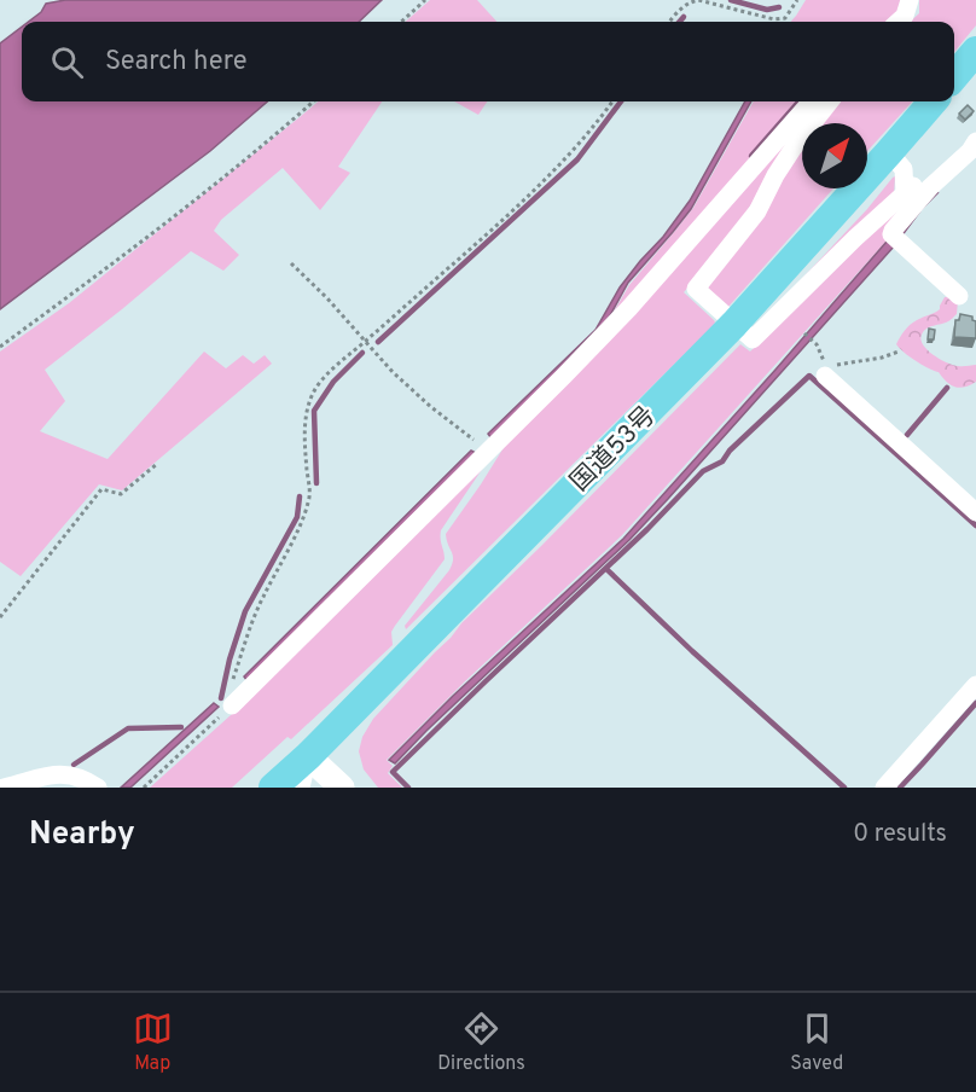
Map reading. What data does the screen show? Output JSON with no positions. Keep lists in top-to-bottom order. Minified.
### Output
{"streets":{"highway":["国道53号"]},"north":"top right","page":{"search":"Search here","heading":["Nearby","0 results"],"nav":["Map","Directions","Saved"]}}
